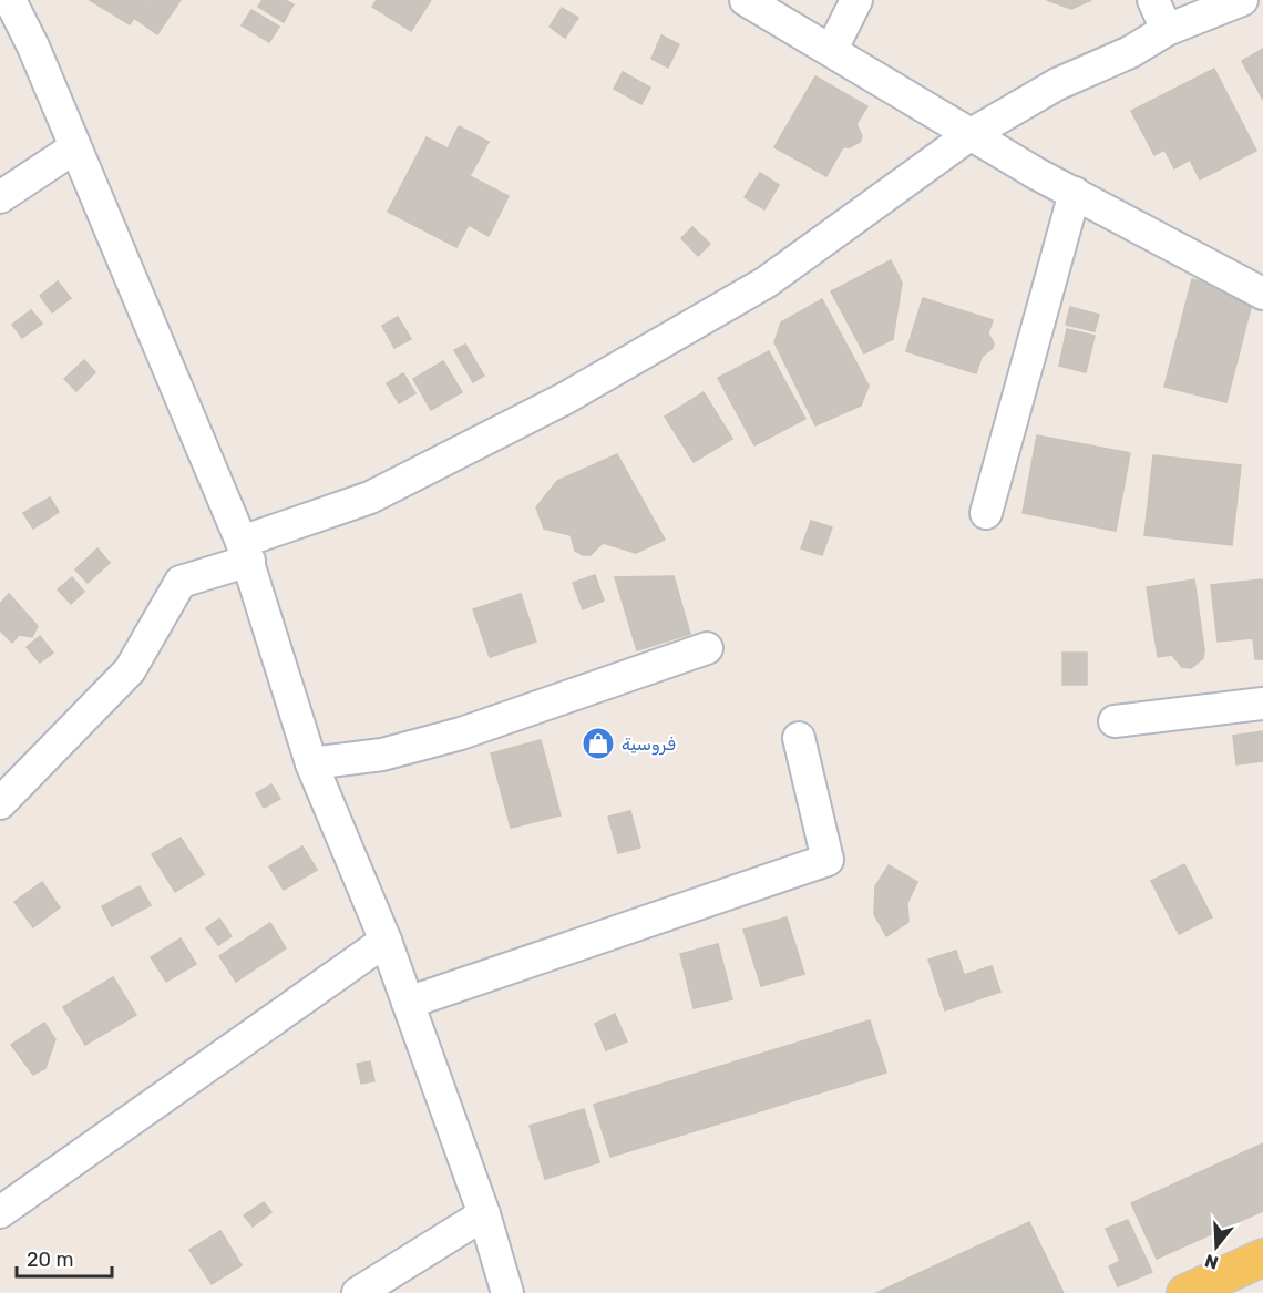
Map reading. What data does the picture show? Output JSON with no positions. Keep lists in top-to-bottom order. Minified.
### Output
{"places":{"shop":["فروسية"]},"scale_bar":"20 m","north":"bottom"}
